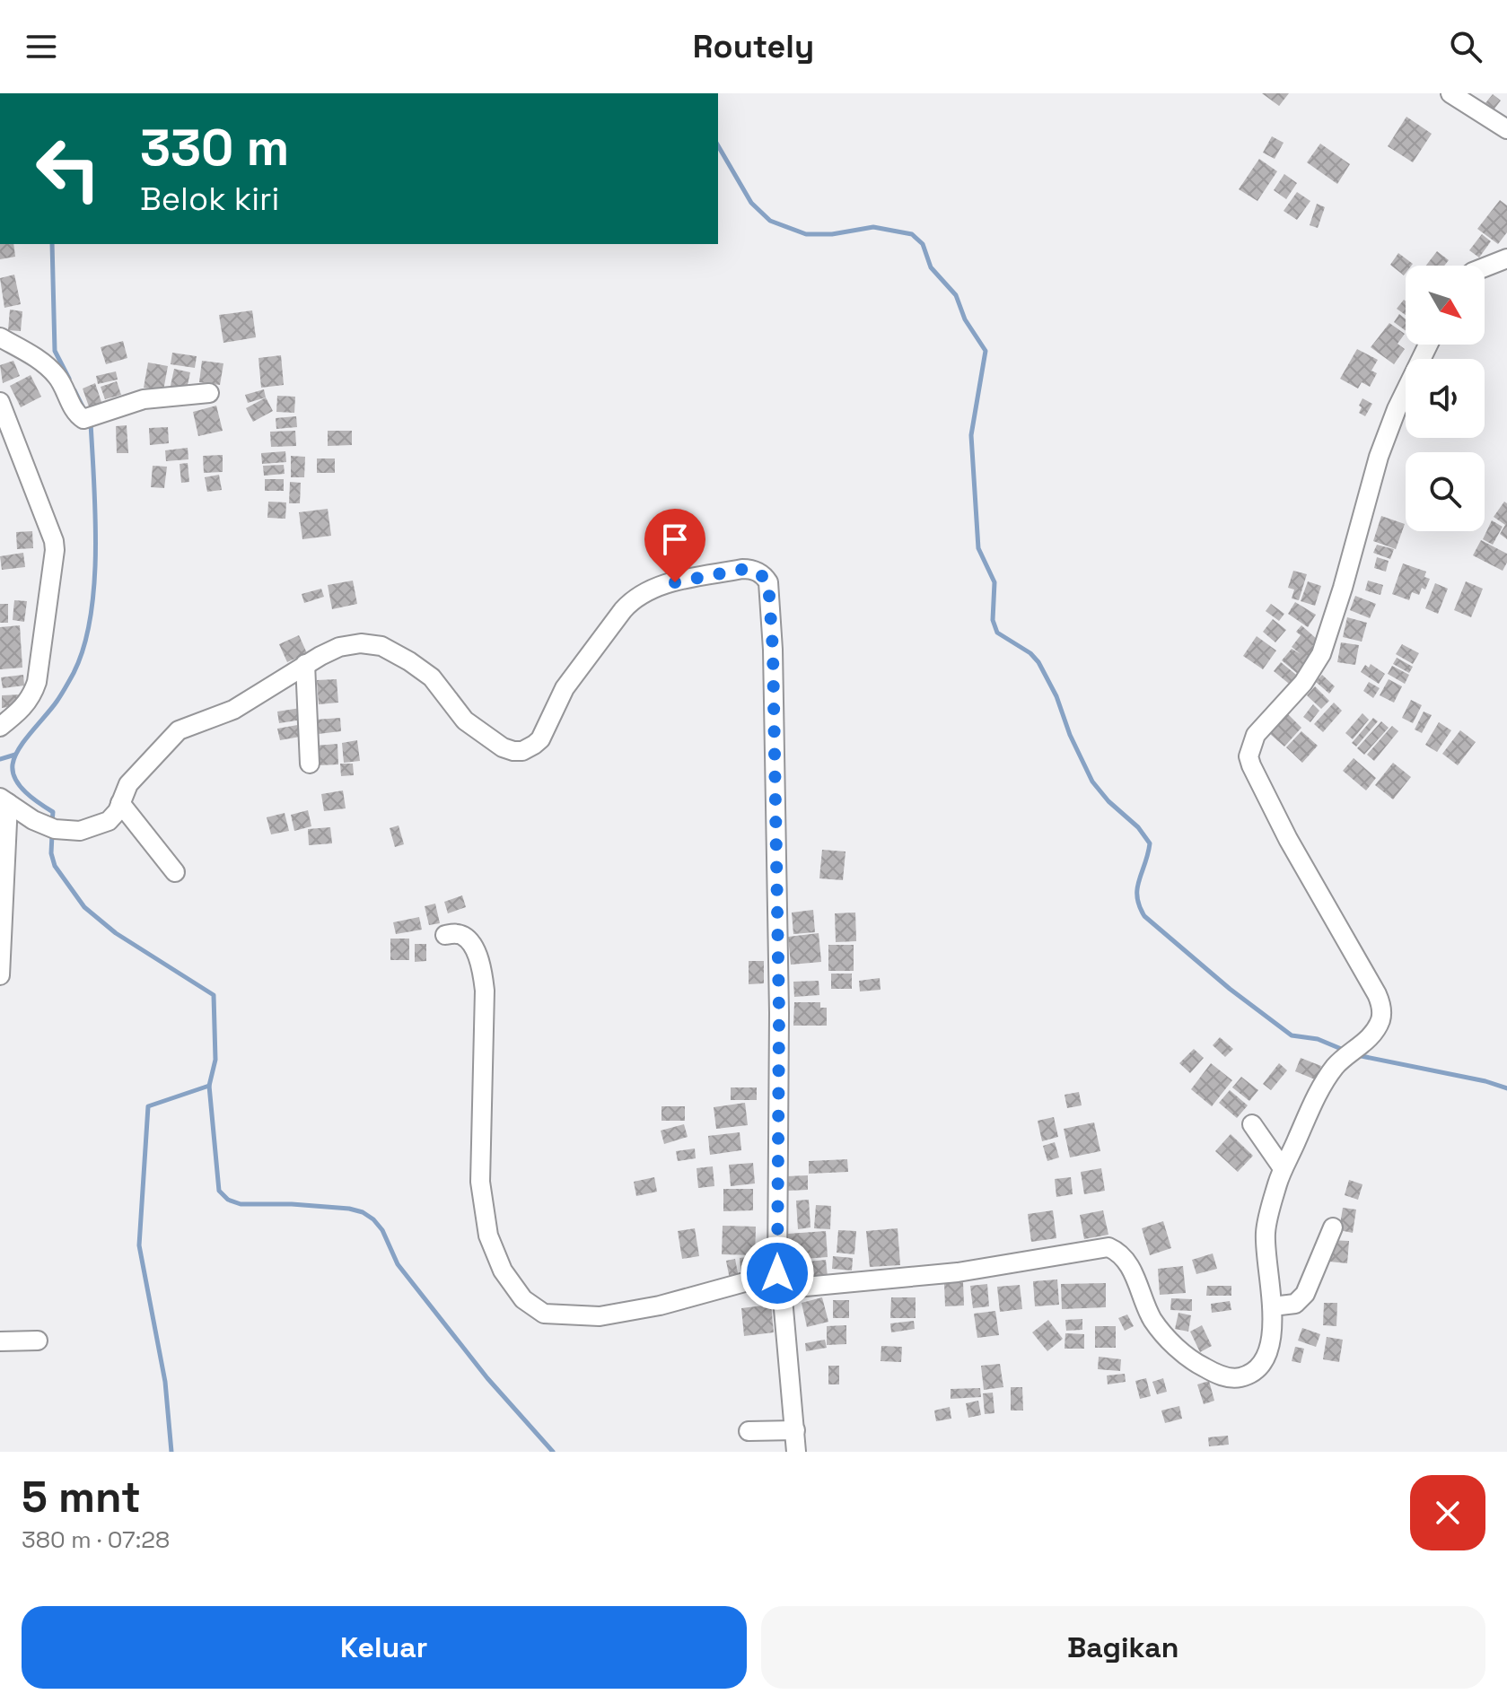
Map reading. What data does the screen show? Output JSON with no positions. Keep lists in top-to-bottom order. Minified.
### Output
{"north":"bottom right","page":{"header":"Routely","turn":["330 m","Belok kiri"],"heading":["5 mnt","380 m · 07:28"],"buttons":["Keluar","Bagikan"]}}
